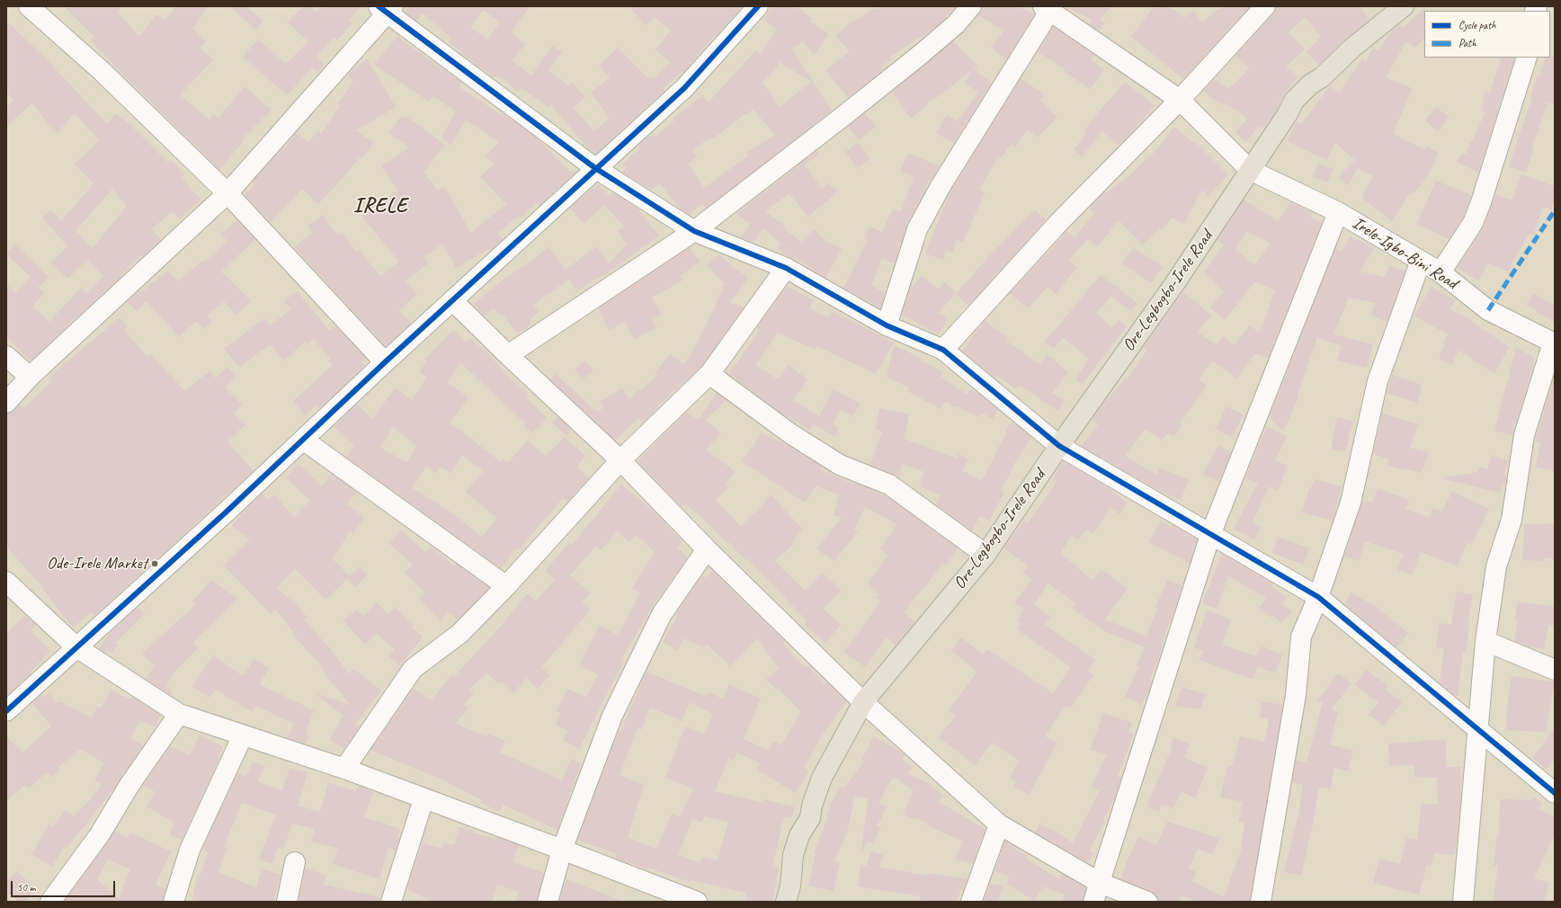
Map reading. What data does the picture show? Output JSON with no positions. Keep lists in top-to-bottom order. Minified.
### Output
{"streets":{"main road":["Ore-Legbogbo-Irele Road"],"street":["Irele-Igbo-Bini Road"]},"crossings":[["Irele-Igbo-Bini Road","Ore-Legbogbo-Irele Road"]],"districts":["IRELE"],"places":["Ode-Irele Market"],"legend":["Cycle path","Path"],"scale_bar":"50 m"}
